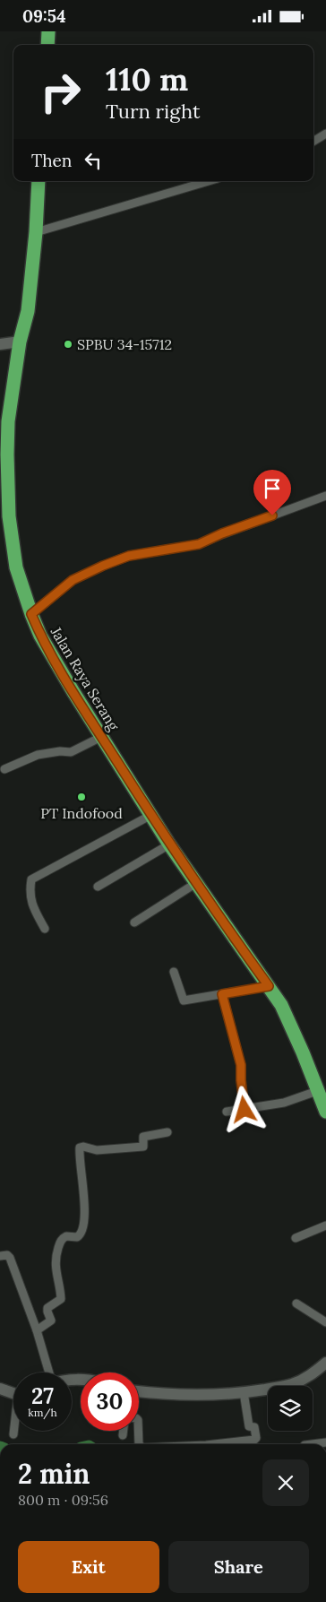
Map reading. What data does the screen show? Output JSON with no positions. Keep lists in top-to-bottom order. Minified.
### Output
{"streets":{"highway":["Jalan Raya Serang"]},"places":["SPBU 34-15712","PT Indofood"],"page":{"status":"09:54","turn":["110 m","Turn right"],"then":"Then","speed":"27 km/h","limit":"30","heading":["2 min","800 m · 09:56"],"buttons":["Exit","Share"]}}
